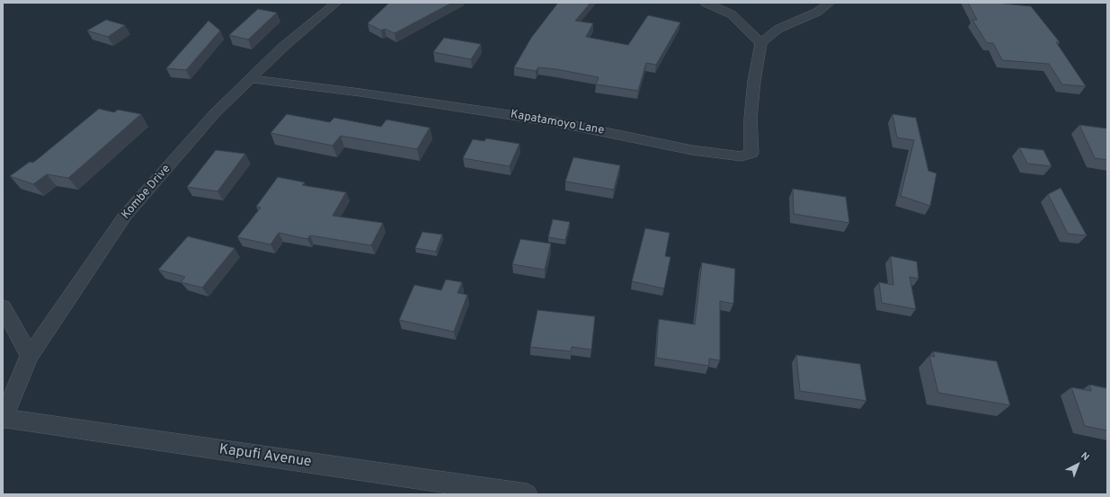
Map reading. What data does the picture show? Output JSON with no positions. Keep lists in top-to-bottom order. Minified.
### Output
{"streets":{"street":["Kapatamoyo Lane","Kombe Drive","Kapufi Avenue"]},"crossings":[["Kapatamoyo Lane","Kombe Drive"],["Kombe Drive","Kapufi Avenue"]],"north":"top right"}
